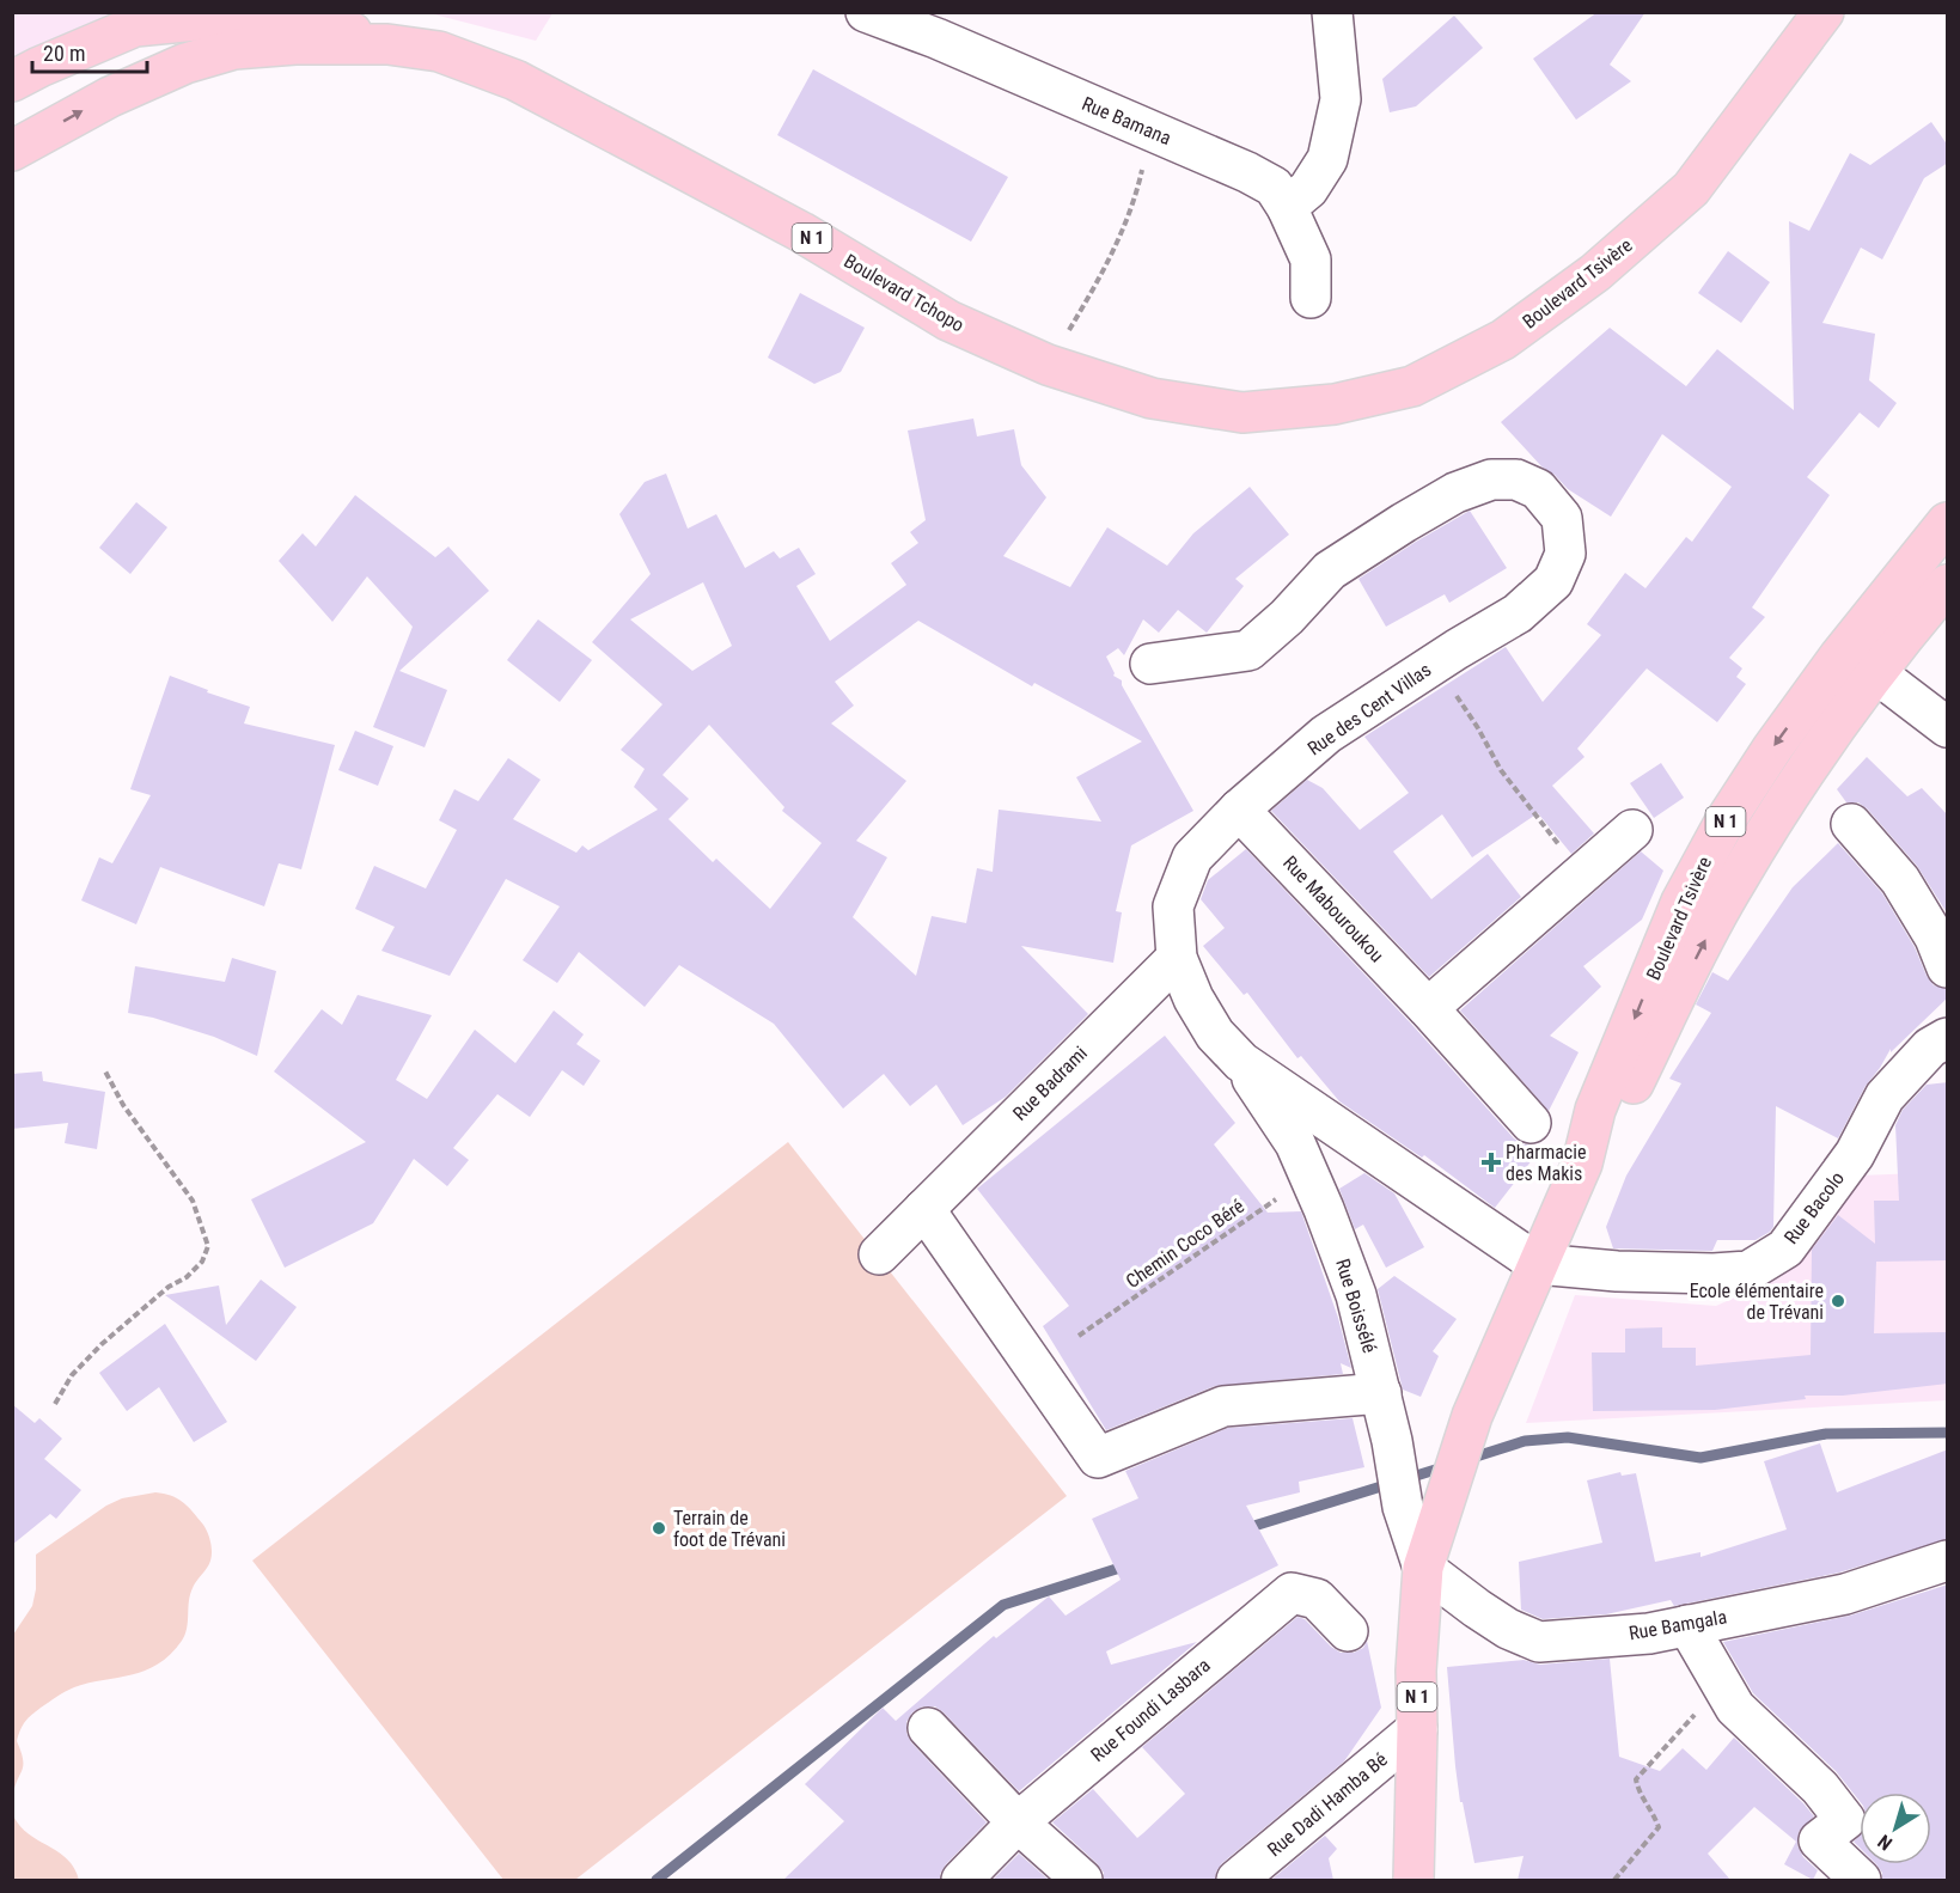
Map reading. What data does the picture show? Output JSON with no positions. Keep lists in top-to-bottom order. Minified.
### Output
{"streets":{"main road":["N 1","Boulevard Tsivère","Boulevard Tchopo"],"street":["Rue Bamana","Rue des Cent Villas","Rue Mabouroukou","Rue Badrami","Rue Bacolo","Rue Boissélé","Rue Bamgala","Rue Foundi Lasbara","Rue Dadi Hamba Bé"],"path":["Chemin Coco Béré"]},"crossings":[["N 1","Boulevard Tsivère"],["N 1","Rue Boissélé"],["N 1","Rue Bamgala"],["N 1","Rue Dadi Hamba Bé"],["Boulevard Tsivère","Boulevard Tchopo"],["Boulevard Tsivère","Rue des Cent Villas"],["Boulevard Tsivère","Rue Bacolo"],["Boulevard Tsivère","Rue Boissélé"],["Boulevard Tsivère","Rue Bamgala"],["Rue des Cent Villas","Rue Mabouroukou"],["Rue des Cent Villas","Rue Badrami"],["Rue des Cent Villas","Rue Bacolo"],["Rue des Cent Villas","Rue Boissélé"],["Chemin Coco Béré","Rue Boissélé"],["Rue Boissélé","Rue Bamgala"]],"places":{"health":["Pharmacie des Makis"],"other":["Ecole élémentaire de Trévani","Terrain de foot de Trévani"]},"scale_bar":"20 m","north":"bottom left"}
